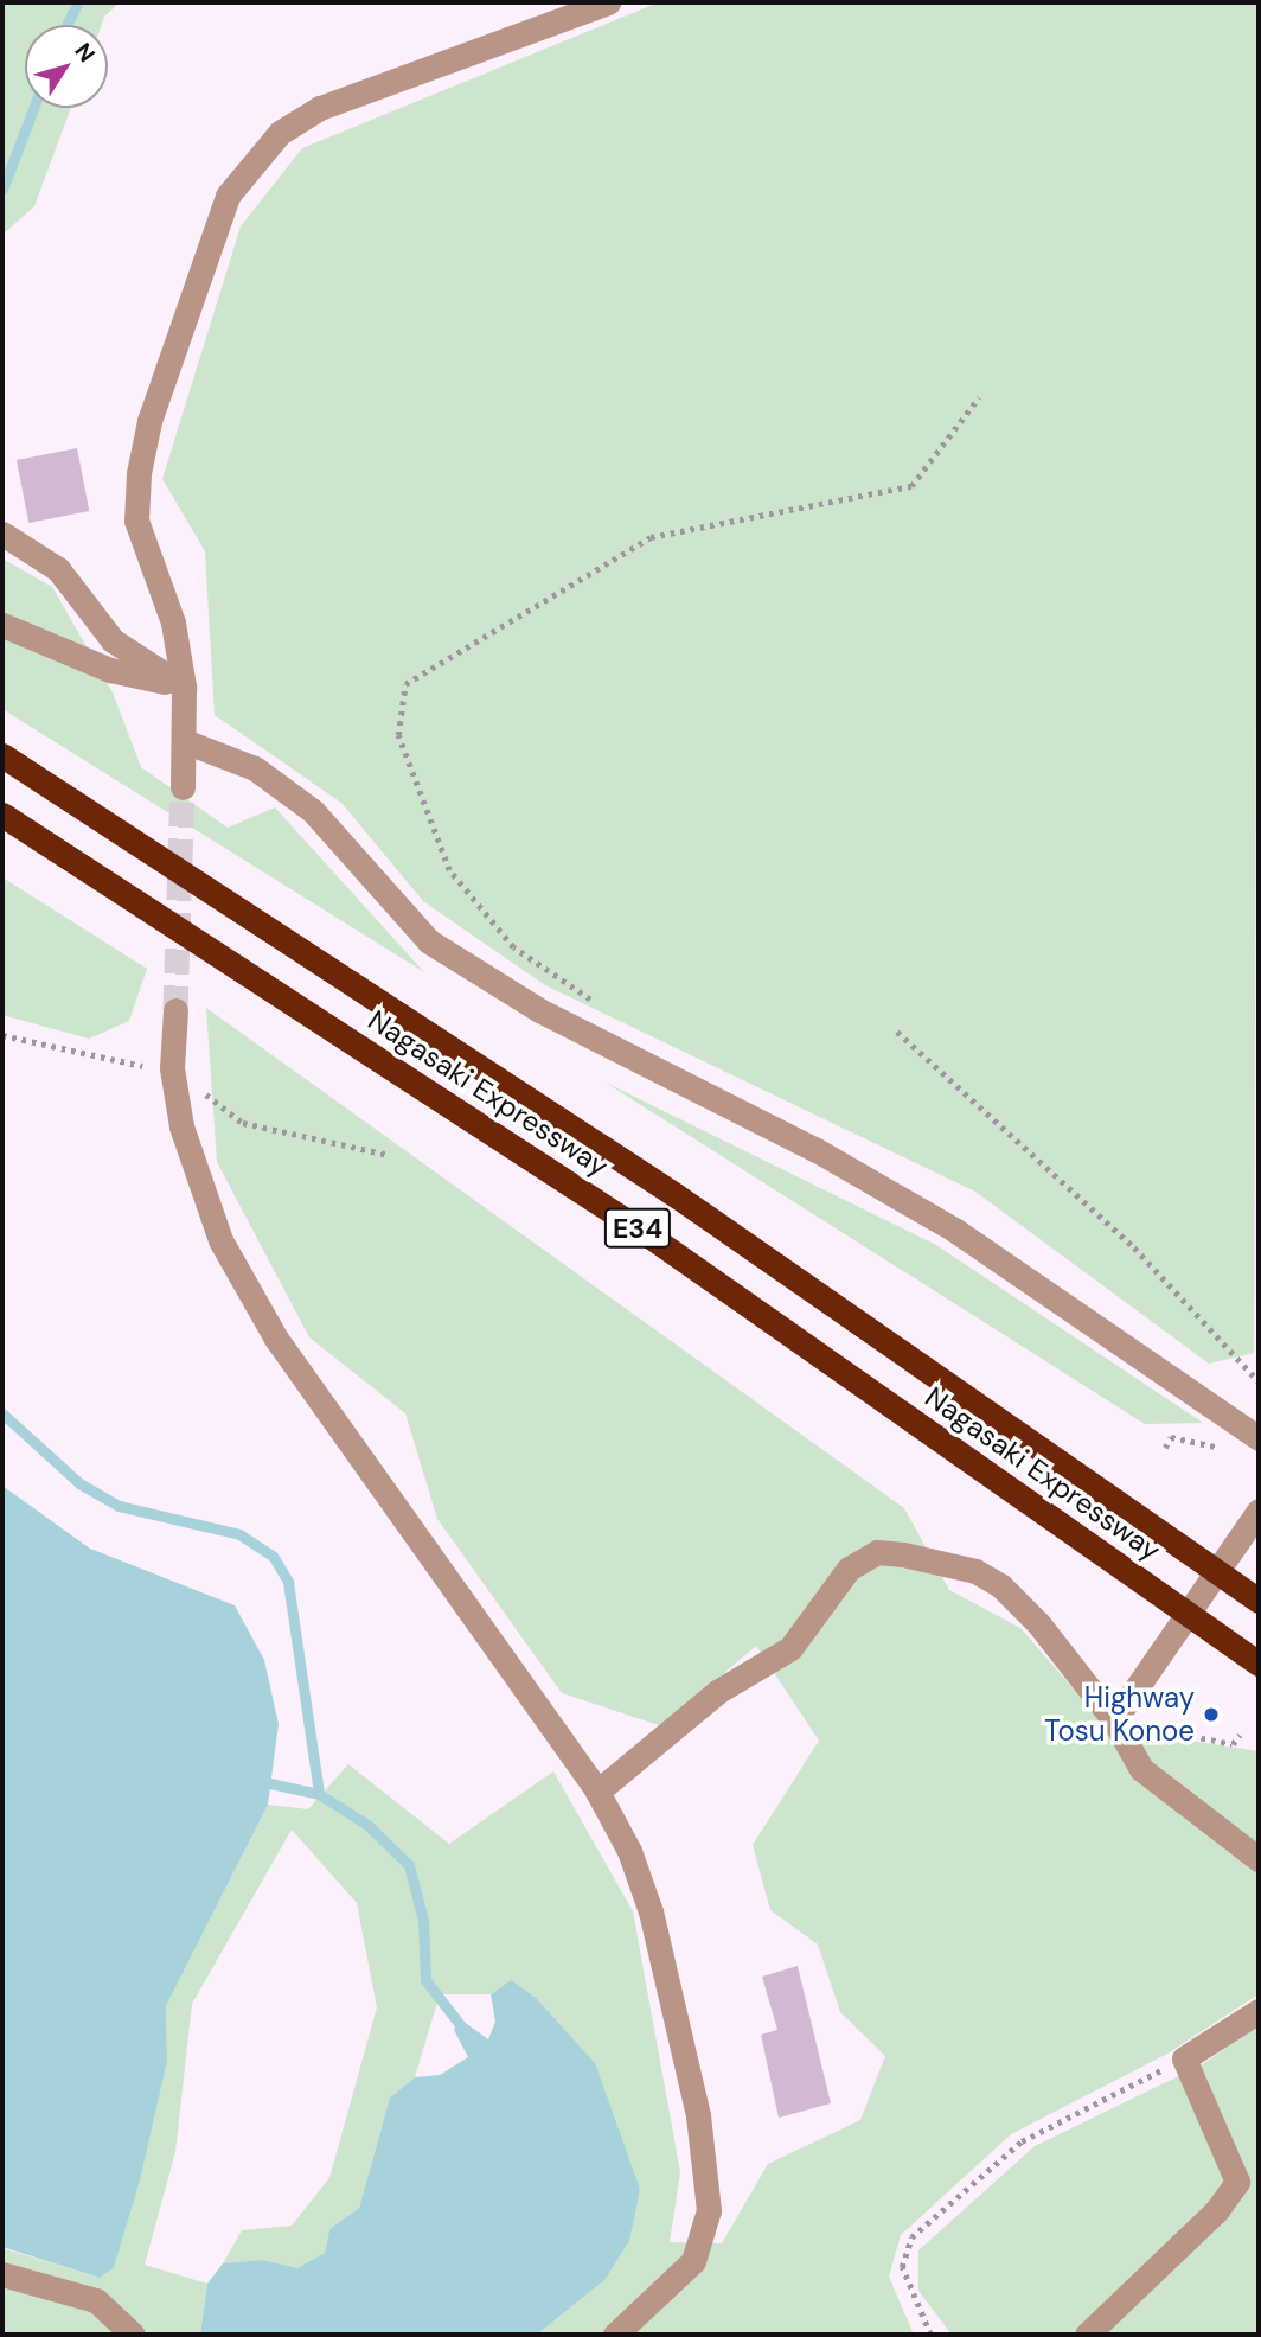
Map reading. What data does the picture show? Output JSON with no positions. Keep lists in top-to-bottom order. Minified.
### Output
{"streets":{"highway":["Nagasaki Expressway","E34"]},"places":["Highway Tosu Konoe"],"north":"top right"}
